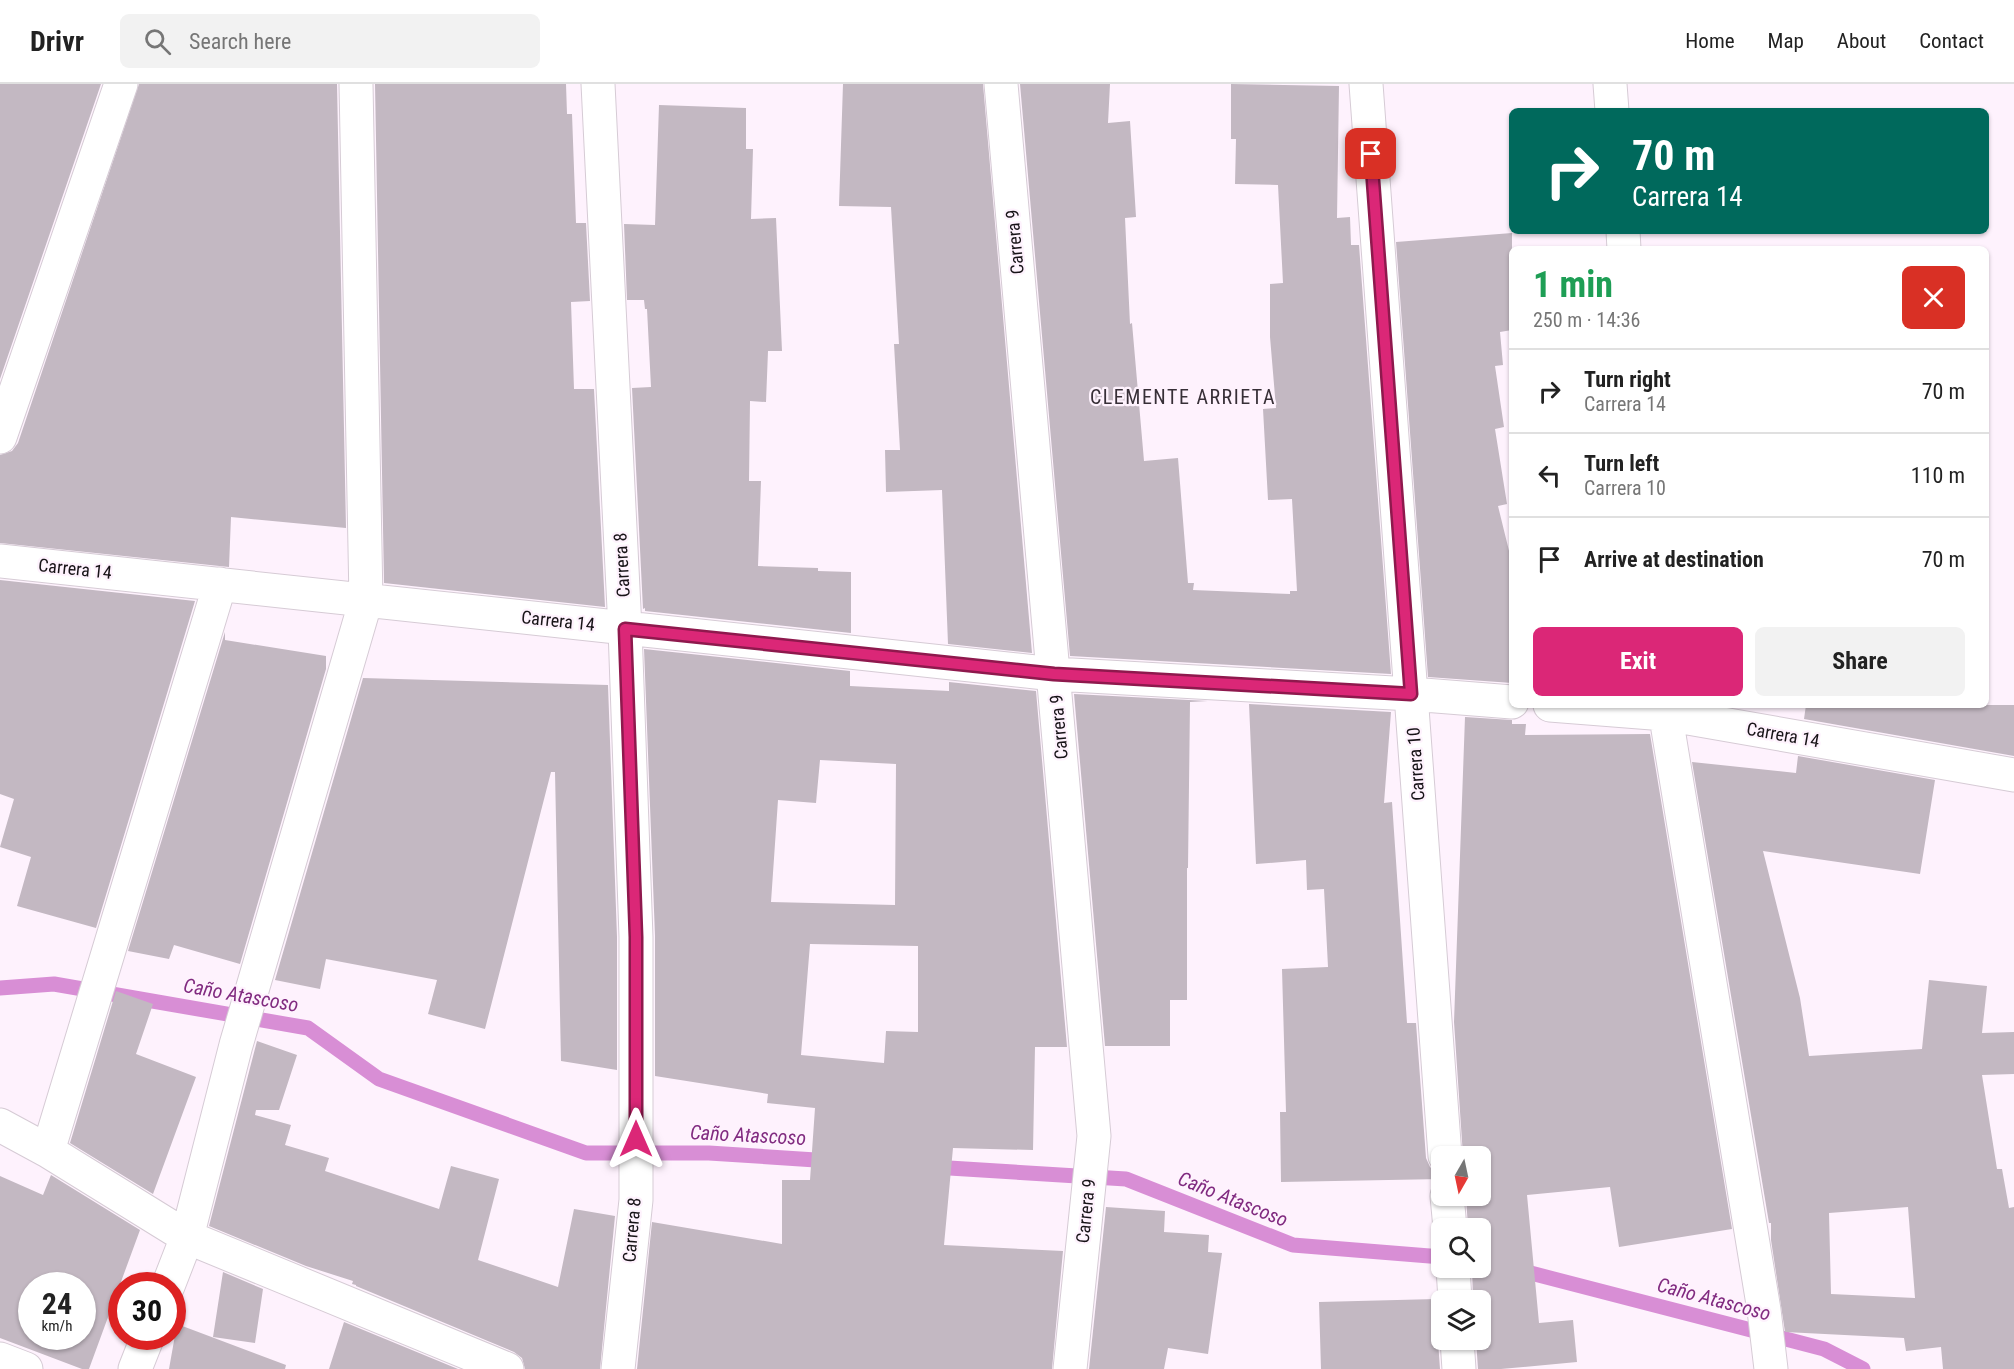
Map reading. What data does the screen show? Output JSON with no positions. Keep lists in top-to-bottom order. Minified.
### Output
{"streets":{"street":["Carrera 9","Carrera 8","Carrera 14","Carrera 10"]},"crossings":[["Carrera 9","Carrera 14"],["Carrera 8","Carrera 14"],["Carrera 14","Carrera 10"]],"districts":["CLEMENTE ARRIETA"],"water":["Caño Atascoso"],"north":"bottom","page":{"header":"Drivr","search":"Search here","nav":["Home","Map","About","Contact"],"turn":["70 m","Carrera 14"],"heading":["1 min","250 m · 14:36"],"list":[{"name":"Turn right","note":"Carrera 14","value":"70 m"},{"name":"Turn left","note":"Carrera 10","value":"110 m"},{"name":"Arrive at destination","value":"70 m"}],"buttons":["Exit","Share"],"speed":"24 km/h","limit":"30"}}
